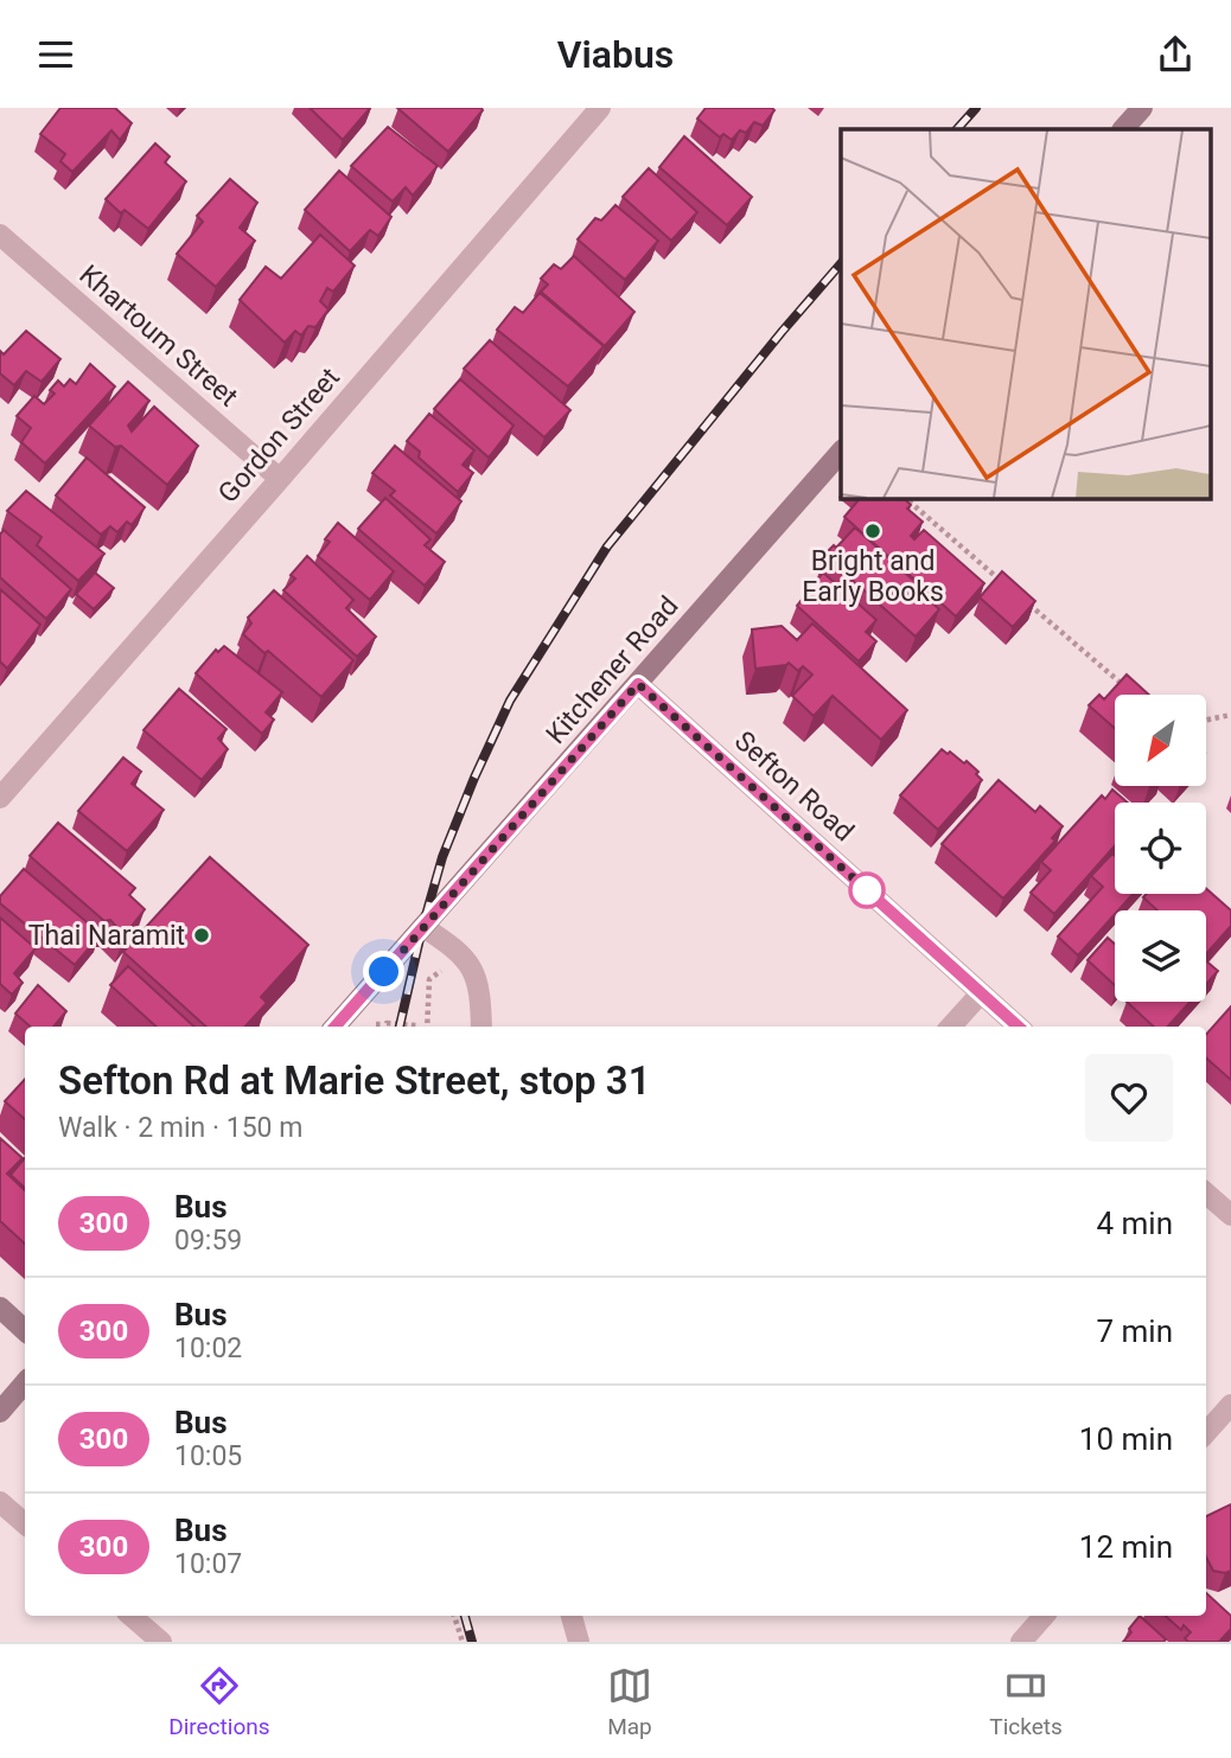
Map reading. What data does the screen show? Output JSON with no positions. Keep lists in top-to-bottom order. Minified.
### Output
{"streets":{"main road":["Kitchener Road"],"street":["Khartoum Street","Gordon Street","Sefton Road"]},"crossings":[["Khartoum Street","Gordon Street"],["Kitchener Road","Sefton Road"]],"places":["Bright and Early Books","Thai Naramit"],"lines":["bus line 300"],"north":"bottom left","page":{"header":"Viabus","heading":["Sefton Rd at Marie Street, stop 31","Walk · 2 min · 150 m"],"list":[{"mark":"300","name":"Bus","note":"09:59","value":"4 min"},{"mark":"300","name":"Bus","note":"10:02","value":"7 min"},{"mark":"300","name":"Bus","note":"10:05","value":"10 min"},{"mark":"300","name":"Bus","note":"10:07","value":"12 min"}],"tabs":["Directions","Map","Tickets"]}}
